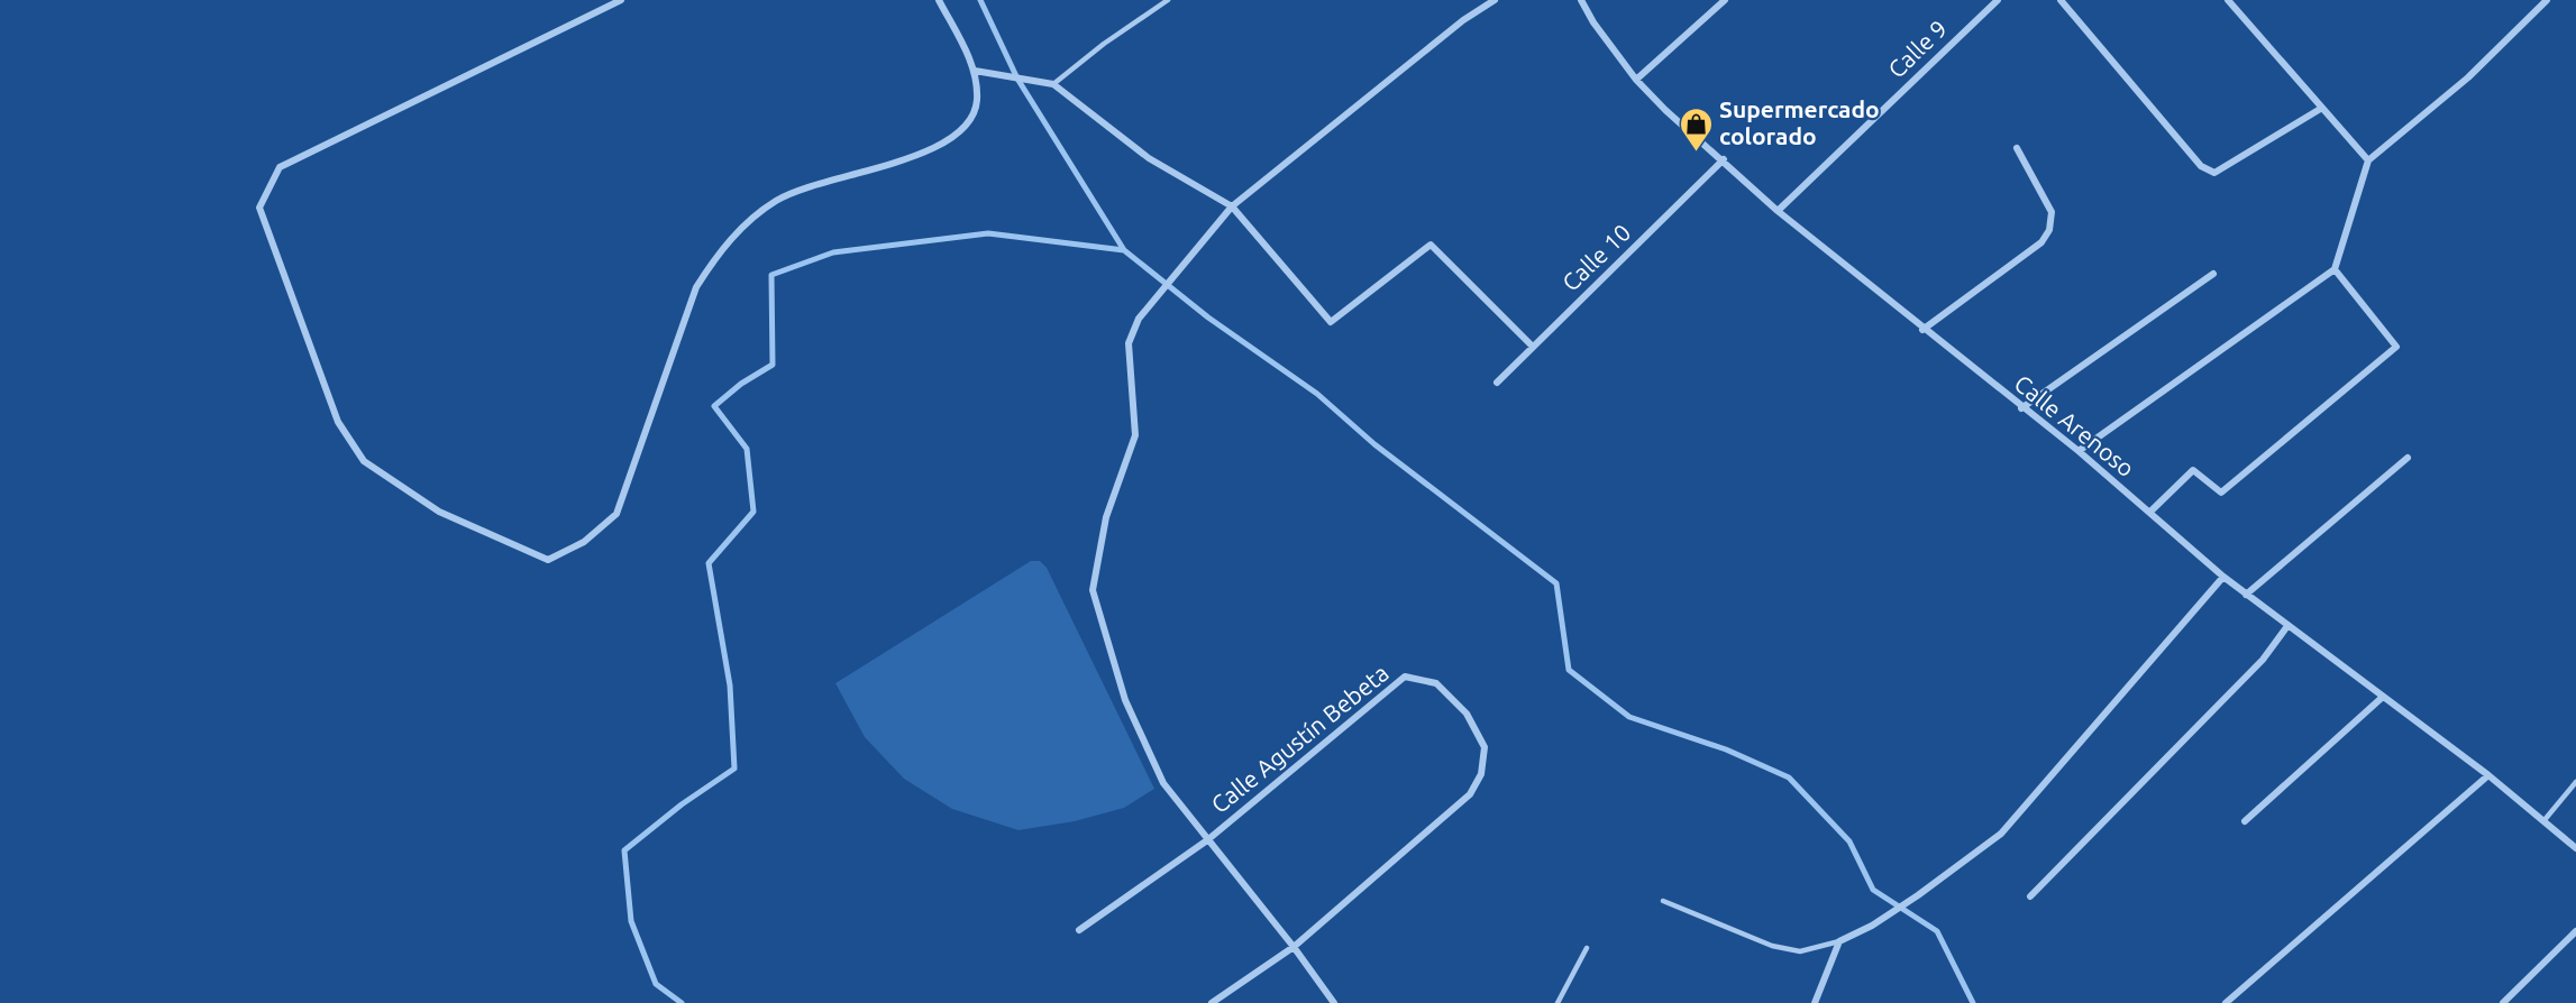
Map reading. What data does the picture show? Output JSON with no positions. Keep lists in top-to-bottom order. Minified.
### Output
{"streets":{"street":["Calle 9","Calle 10","Calle Arenoso","Calle Agustín Bebeta"]},"crossings":[["Calle 9","Calle Arenoso"],["Calle 10","Calle Arenoso"]],"places":{"shop":["Supermercado colorado"]}}
